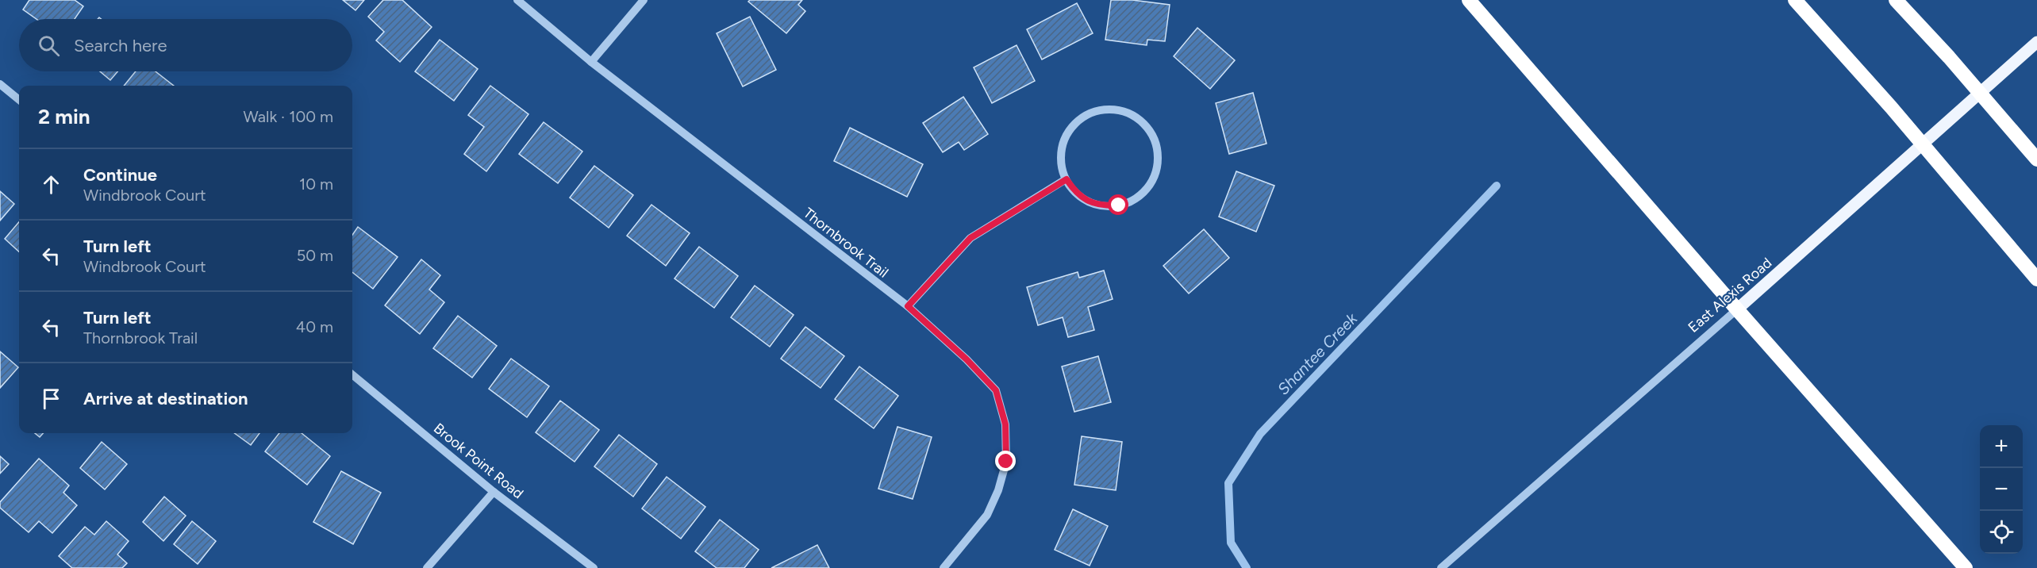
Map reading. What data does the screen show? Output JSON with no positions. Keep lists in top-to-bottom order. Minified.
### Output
{"streets":{"main road":["East Alexis Road"],"street":["Thornbrook Trail","Brook Point Road"]},"water":["Shantee Creek"],"page":{"search":"Search here","heading":["2 min","Walk · 100 m"],"list":[["Continue","Windbrook Court","10 m"],["Turn left","Windbrook Court","50 m"],["Turn left","Thornbrook Trail","40 m"],"Arrive at destination"],"map_buttons":["+","−"]}}
